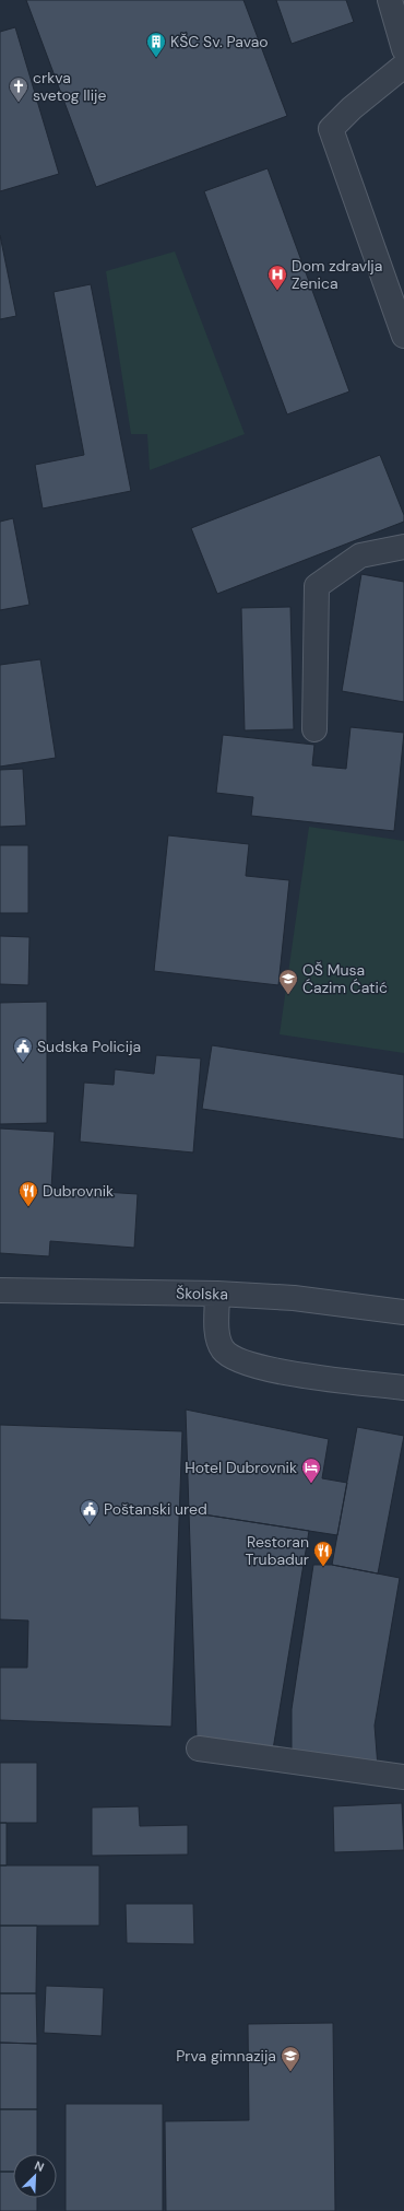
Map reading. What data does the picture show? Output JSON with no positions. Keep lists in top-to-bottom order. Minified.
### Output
{"streets":{"street":["Školska"]},"places":{"building":["KŠC Sv. Pavao"],"church":["crkva svetog Ilije"],"hospital":["Dom zdravlja Zenica"],"school or university":["OŠ Musa Ćazim Ćatić","Prva gimnazija"],"public building":["Sudska Policija","Poštanski ured"],"restaurant":["Dubrovnik","Restoran Trubadur"],"hotel":["Hotel Dubrovnik"]},"north":"top right"}
